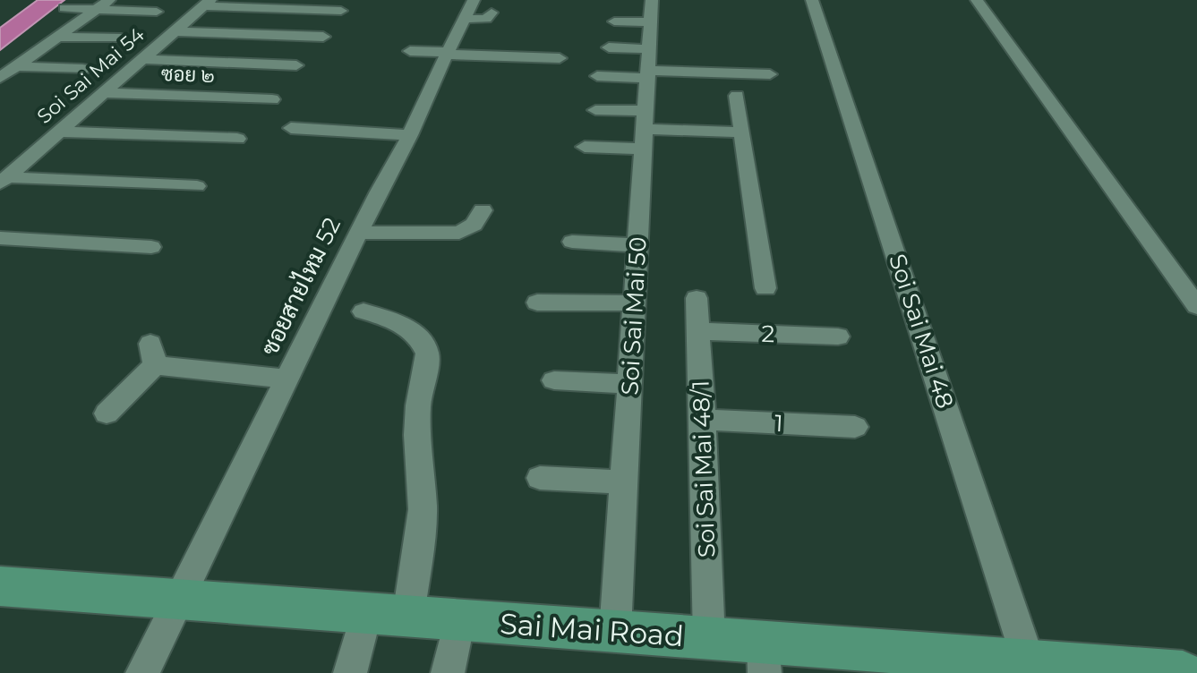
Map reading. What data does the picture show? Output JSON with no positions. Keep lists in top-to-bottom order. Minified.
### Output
{"streets":{"main road":["Sai Mai Road"],"street":["ซอย ๒","Soi Sai Mai 54","ซอยสายไหม 52","Soi Sai Mai 50","Soi Sai Mai 48","2","1","Soi Sai Mai 48/1"]},"crossings":[["ซอย ๒","Soi Sai Mai 54"],["ซอยสายไหม 52","Sai Mai Road"],["Soi Sai Mai 50","Sai Mai Road"],["Soi Sai Mai 48","Sai Mai Road"],["2","Soi Sai Mai 48/1"],["1","Soi Sai Mai 48/1"],["Soi Sai Mai 48/1","Sai Mai Road"]]}
